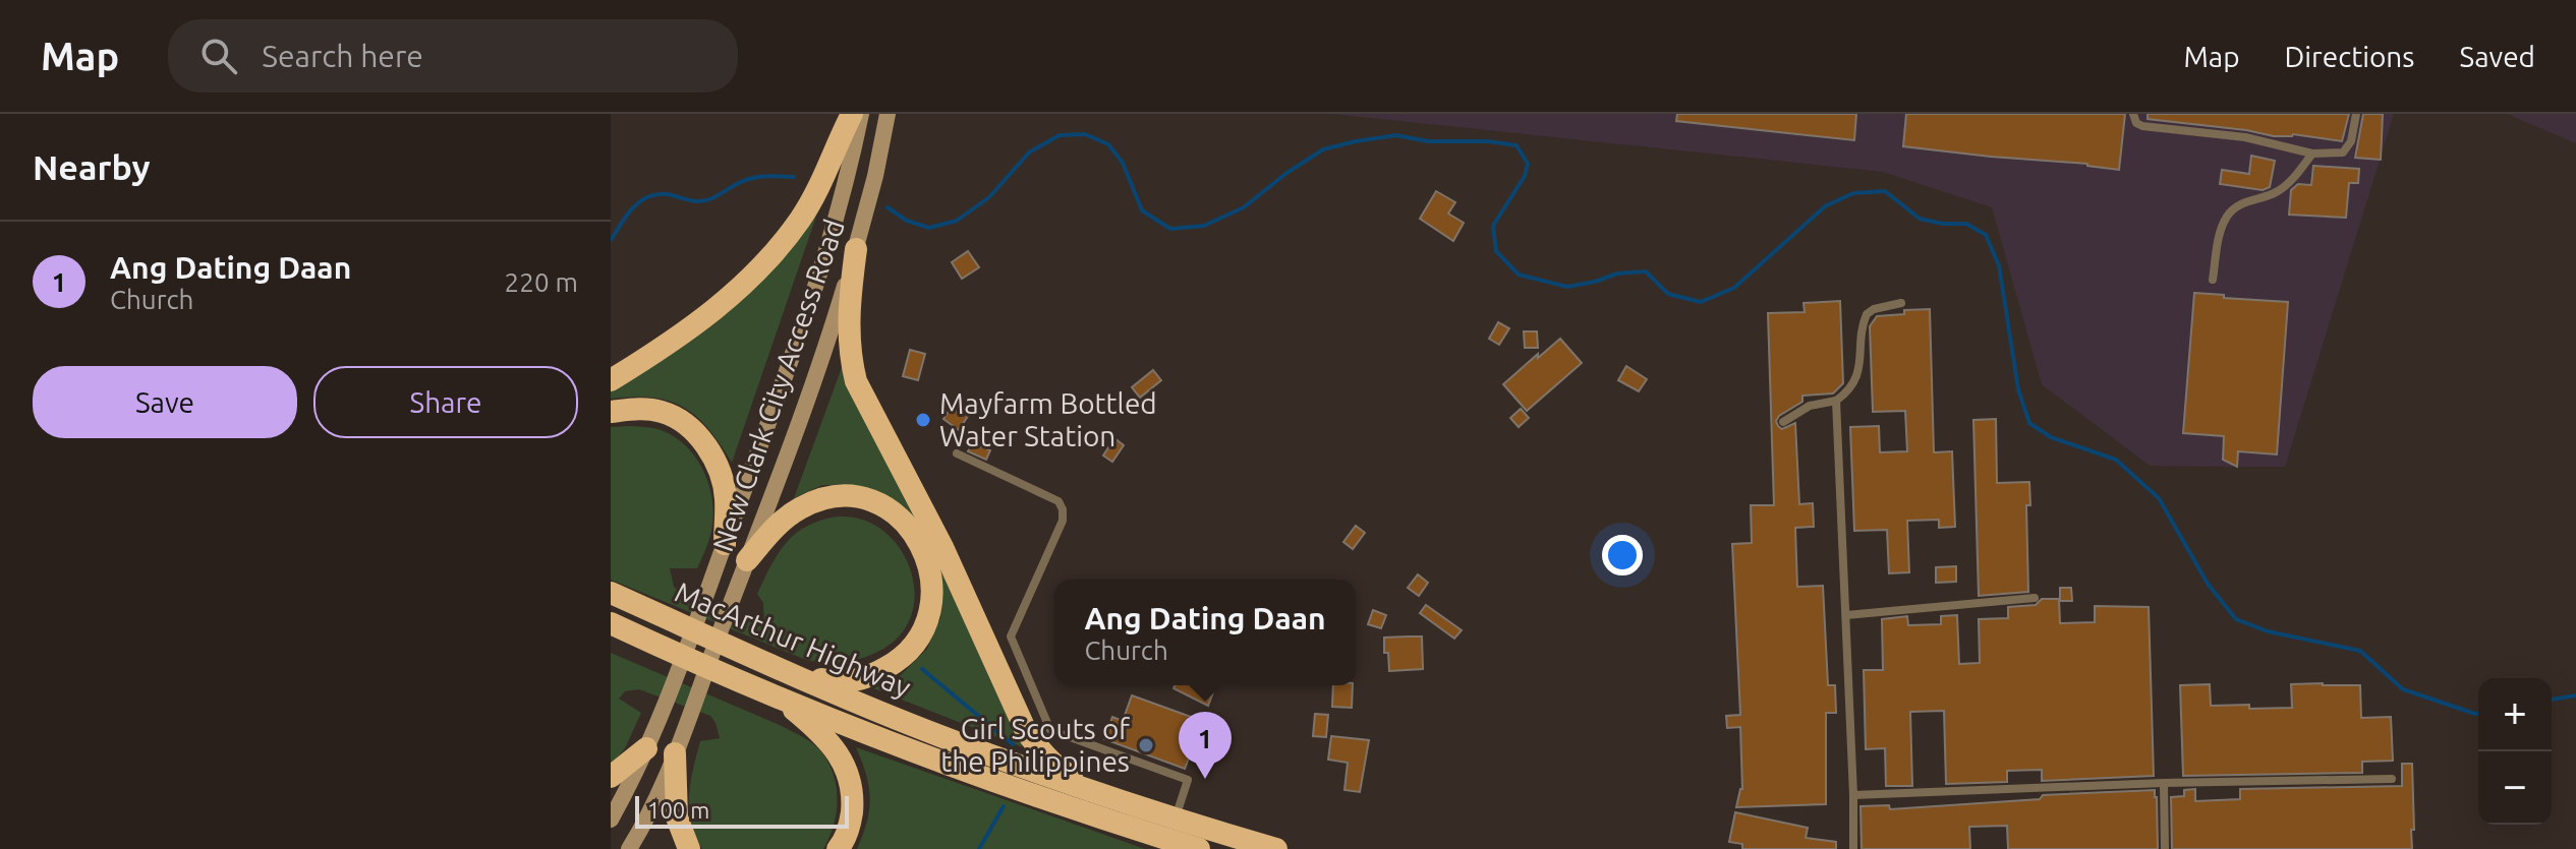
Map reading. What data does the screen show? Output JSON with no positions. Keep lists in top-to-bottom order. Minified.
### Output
{"streets":{"highway":["MacArthur Highway"],"main road":["New Clark City Access Road"]},"places":["Mayfarm Bottled Water Station","Girl Scouts of the Philippines"],"scale_bar":"100 m","page":{"header":"Map","search":"Search here","nav":["Map","Directions","Saved"],"heading":"Nearby","list":[{"mark":"1","name":"Ang Dating Daan","note":"Church","value":"220 m"}],"buttons":["Save","Share"],"popup":["Ang Dating Daan","Church"],"map_buttons":["+","−"],"pins":"1","scale":"100 m"}}
